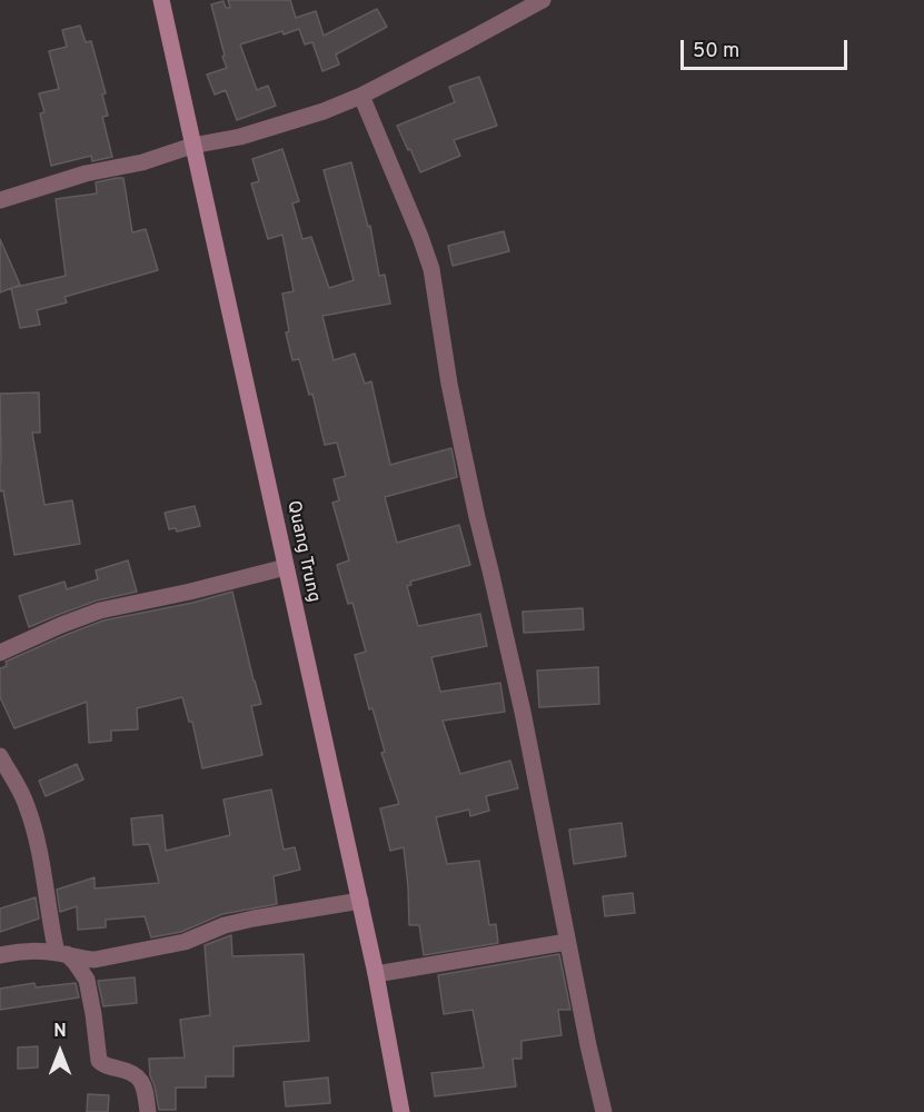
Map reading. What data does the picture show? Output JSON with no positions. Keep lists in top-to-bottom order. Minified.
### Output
{"streets":{"main road":["Quang Trung"]},"scale_bar":"50 m","north":"top"}
